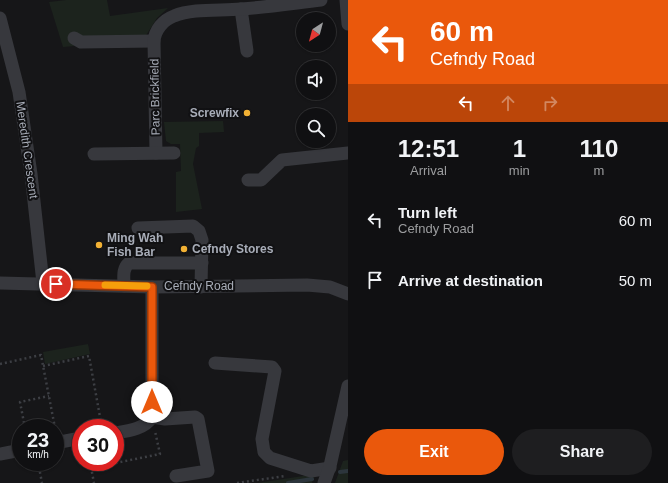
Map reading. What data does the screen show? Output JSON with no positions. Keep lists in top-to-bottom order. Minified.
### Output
{"streets":{"street":["Parc Brickfield","Meredith Crescent","Cefndy Road"]},"crossings":[["Meredith Crescent","Cefndy Road"]],"places":["Screwfix","Ming Wah Fish Bar","Cefndy Stores"],"north":"bottom left","page":{"turn":["60 m","Cefndy Road"],"eta":["12:51","Arrival","1","min","110","m"],"list":[{"name":"Turn left","note":"Cefndy Road","value":"60 m"},{"name":"Arrive at destination","value":"50 m"}],"speed":"23 km/h","limit":"30","buttons":["Exit","Share"]}}
